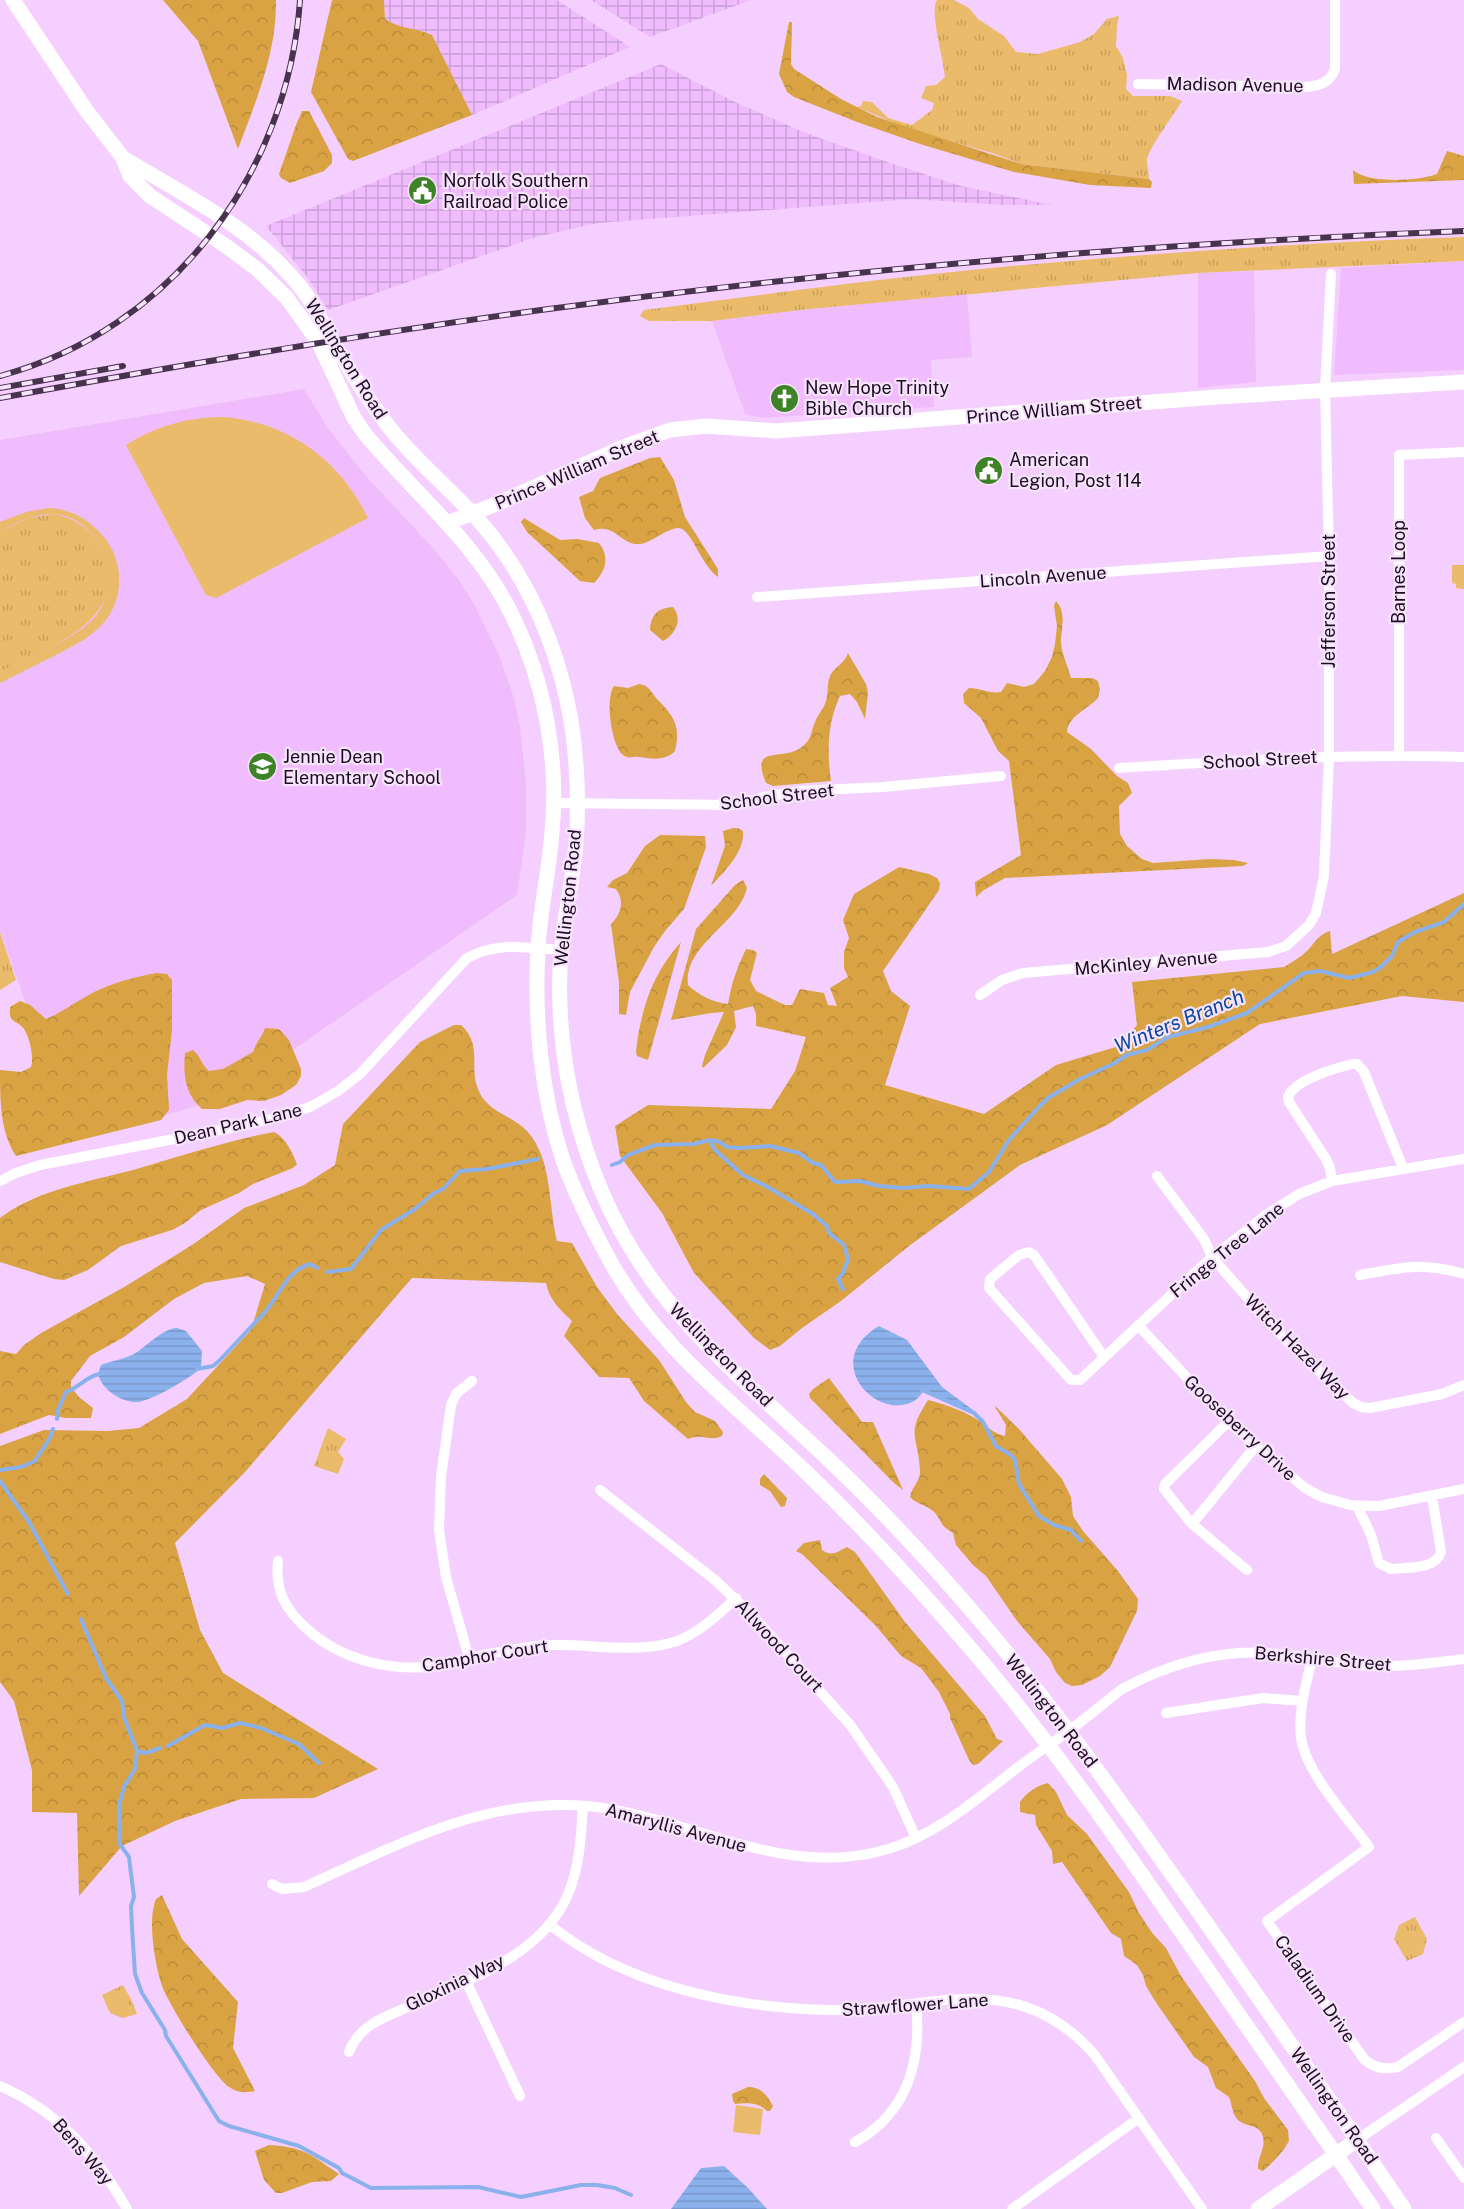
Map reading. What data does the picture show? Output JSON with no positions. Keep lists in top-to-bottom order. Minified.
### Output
{"streets":{"main road":["Wellington Road","Prince William Street"],"street":["Madison Avenue","Barnes Loop","Lincoln Avenue","Jefferson Street","School Street","McKinley Avenue","Dean Park Lane","Fringe Tree Lane","Witch Hazel Way","Gooseberry Drive","Allwood Court","Camphor Court","Berkshire Street","Amaryllis Avenue","Gloxinia Way","Caladium Drive","Strawflower Lane","Bens Way"]},"crossings":[["Wellington Road","Prince William Street"],["Wellington Road","School Street"],["Wellington Road","Dean Park Lane"],["Wellington Road","Berkshire Street"],["Wellington Road","Amaryllis Avenue"],["Prince William Street","Jefferson Street"],["Lincoln Avenue","Jefferson Street"],["Jefferson Street","School Street"],["Jefferson Street","McKinley Avenue"],["Fringe Tree Lane","Witch Hazel Way"],["Fringe Tree Lane","Gooseberry Drive"],["Allwood Court","Camphor Court"],["Allwood Court","Amaryllis Avenue"],["Berkshire Street","Amaryllis Avenue"],["Berkshire Street","Caladium Drive"],["Amaryllis Avenue","Gloxinia Way"],["Gloxinia Way","Strawflower Lane"]],"water":["Winters Branch"],"places":{"public building":["Norfolk Southern Railroad Police","American Legion, Post 114"],"church":["New Hope Trinity Bible Church"],"school or university":["Jennie Dean Elementary School"]}}
